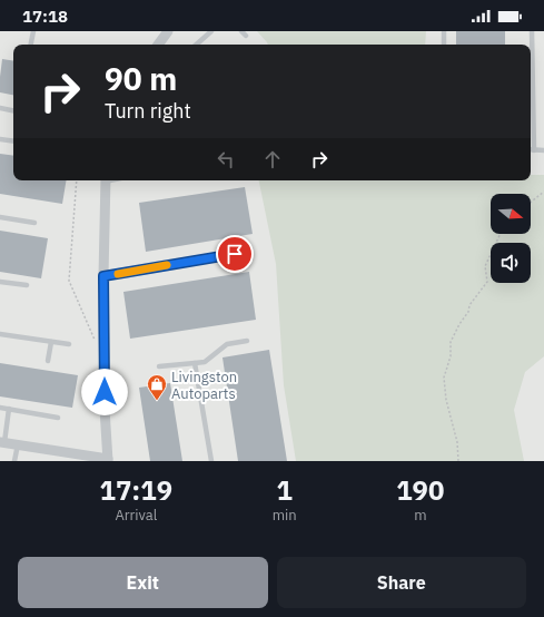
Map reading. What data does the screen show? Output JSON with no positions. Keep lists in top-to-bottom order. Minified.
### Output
{"places":{"shop":["Livingston Autoparts"]},"north":"right","page":{"status":"17:18","turn":["90 m","Turn right"],"eta":["17:19","Arrival","1","min","190","m"],"buttons":["Exit","Share"]}}
